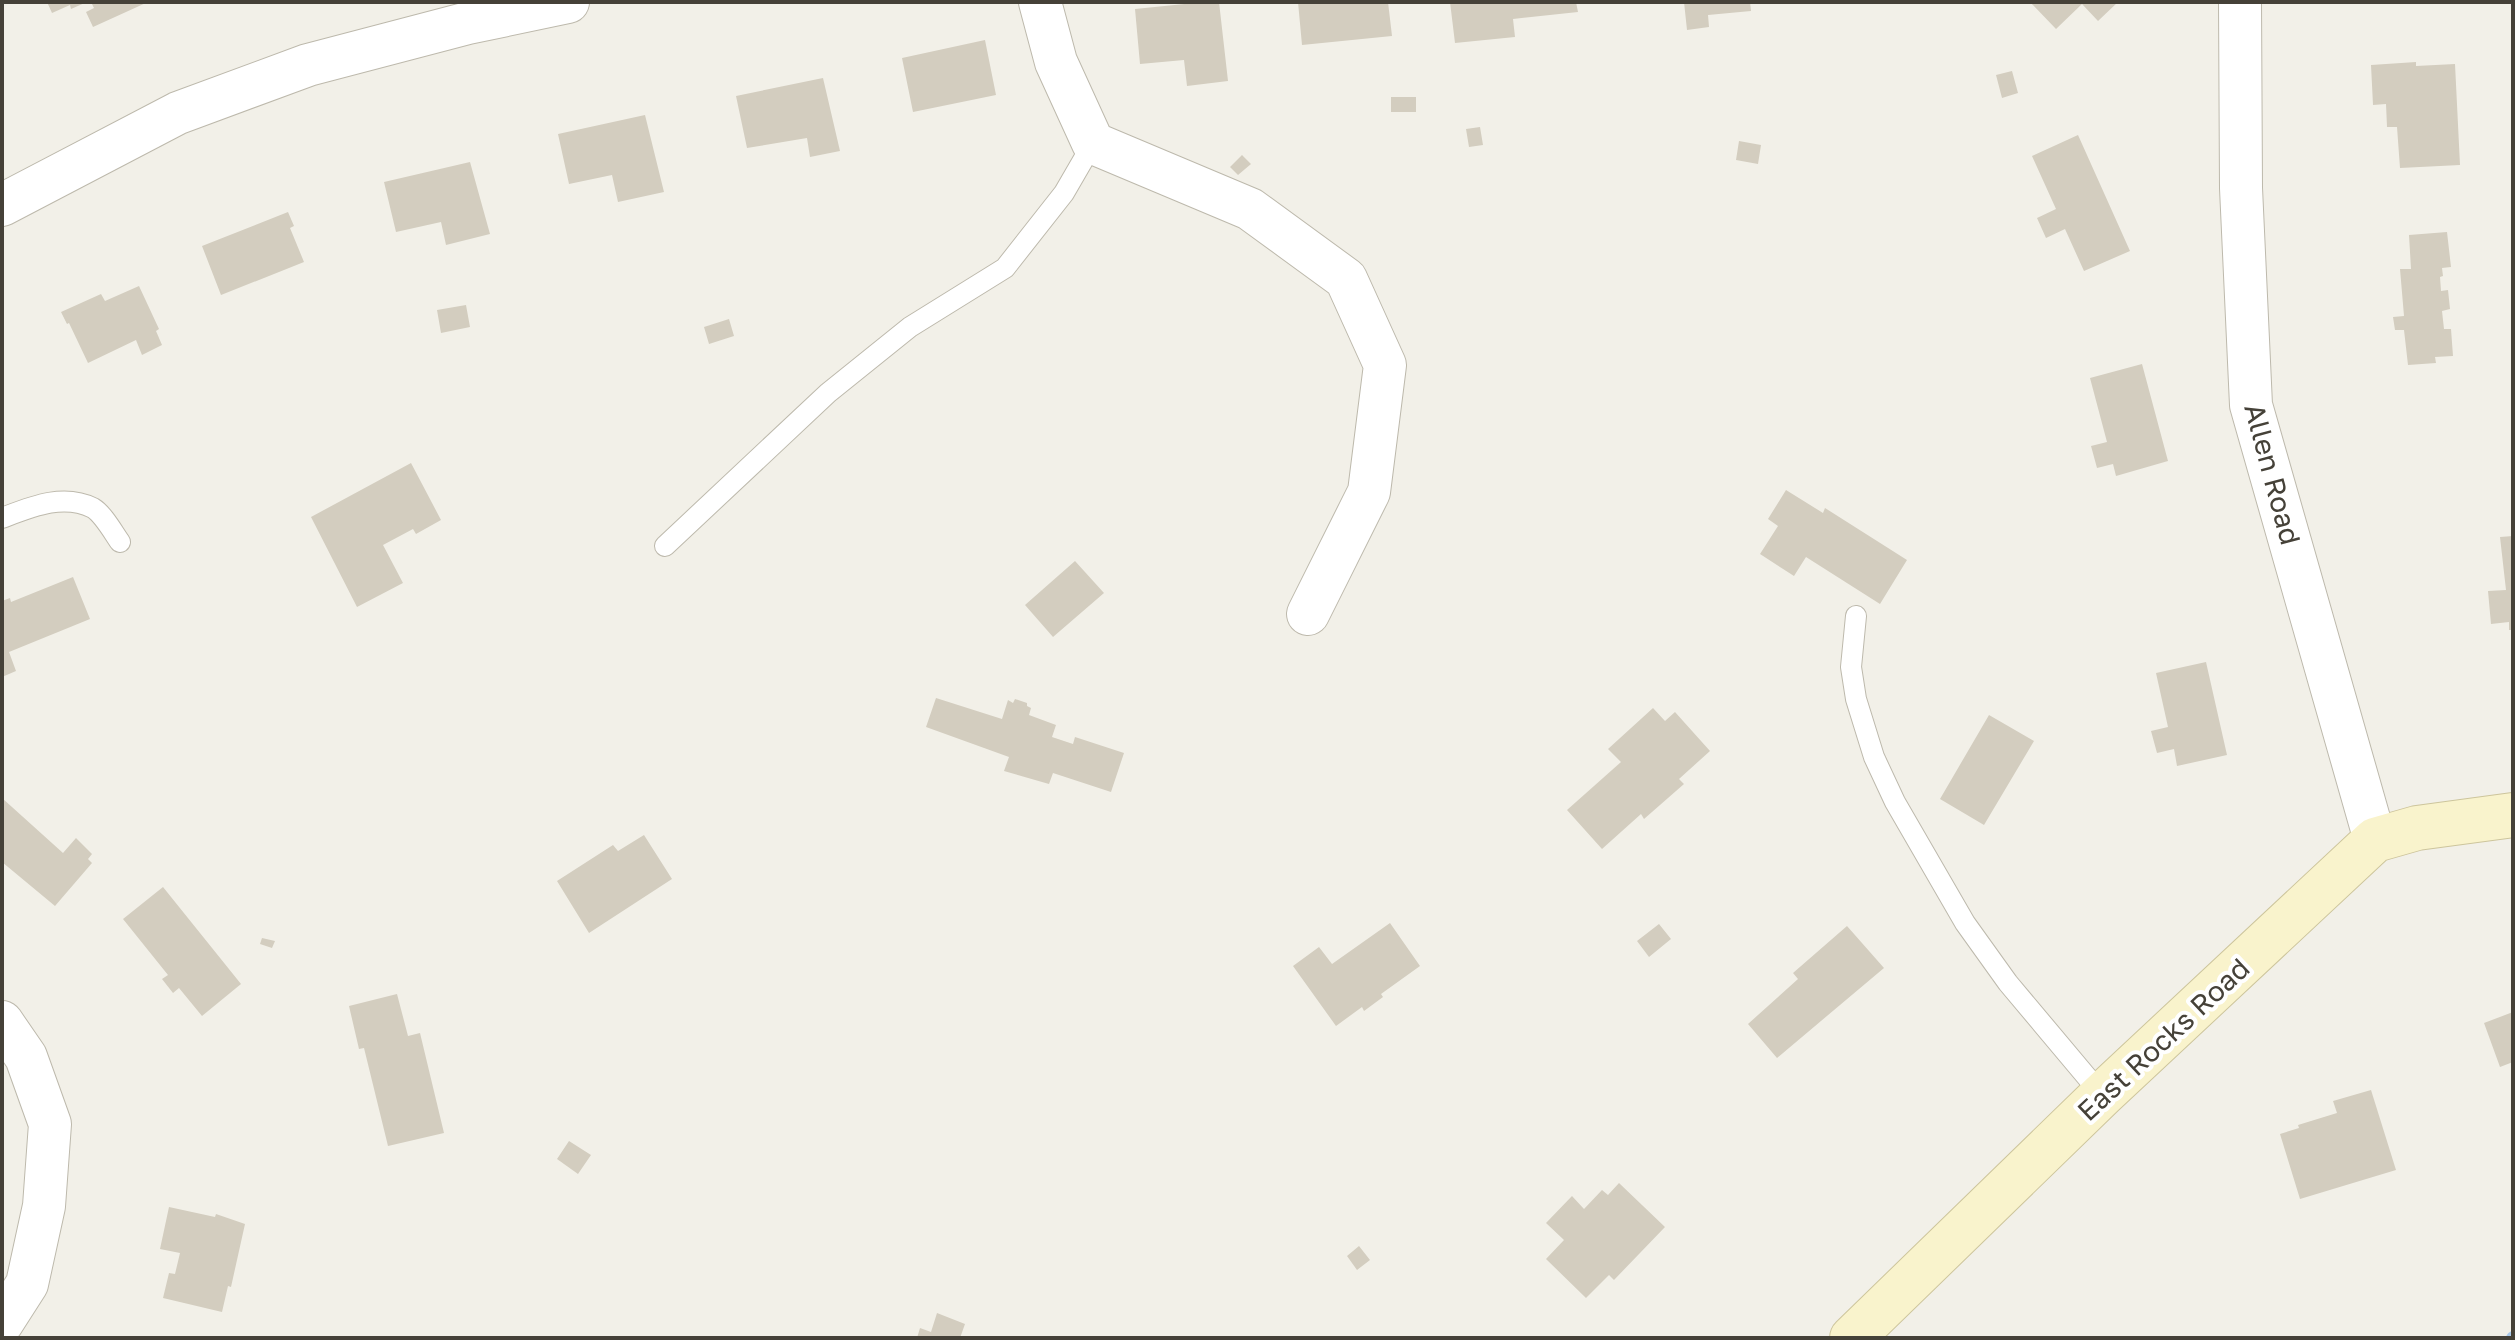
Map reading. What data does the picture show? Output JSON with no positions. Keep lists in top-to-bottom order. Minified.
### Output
{"streets":{"street":["Allen Road","East Rocks Road"]},"crossings":[["Allen Road","East Rocks Road"]]}
